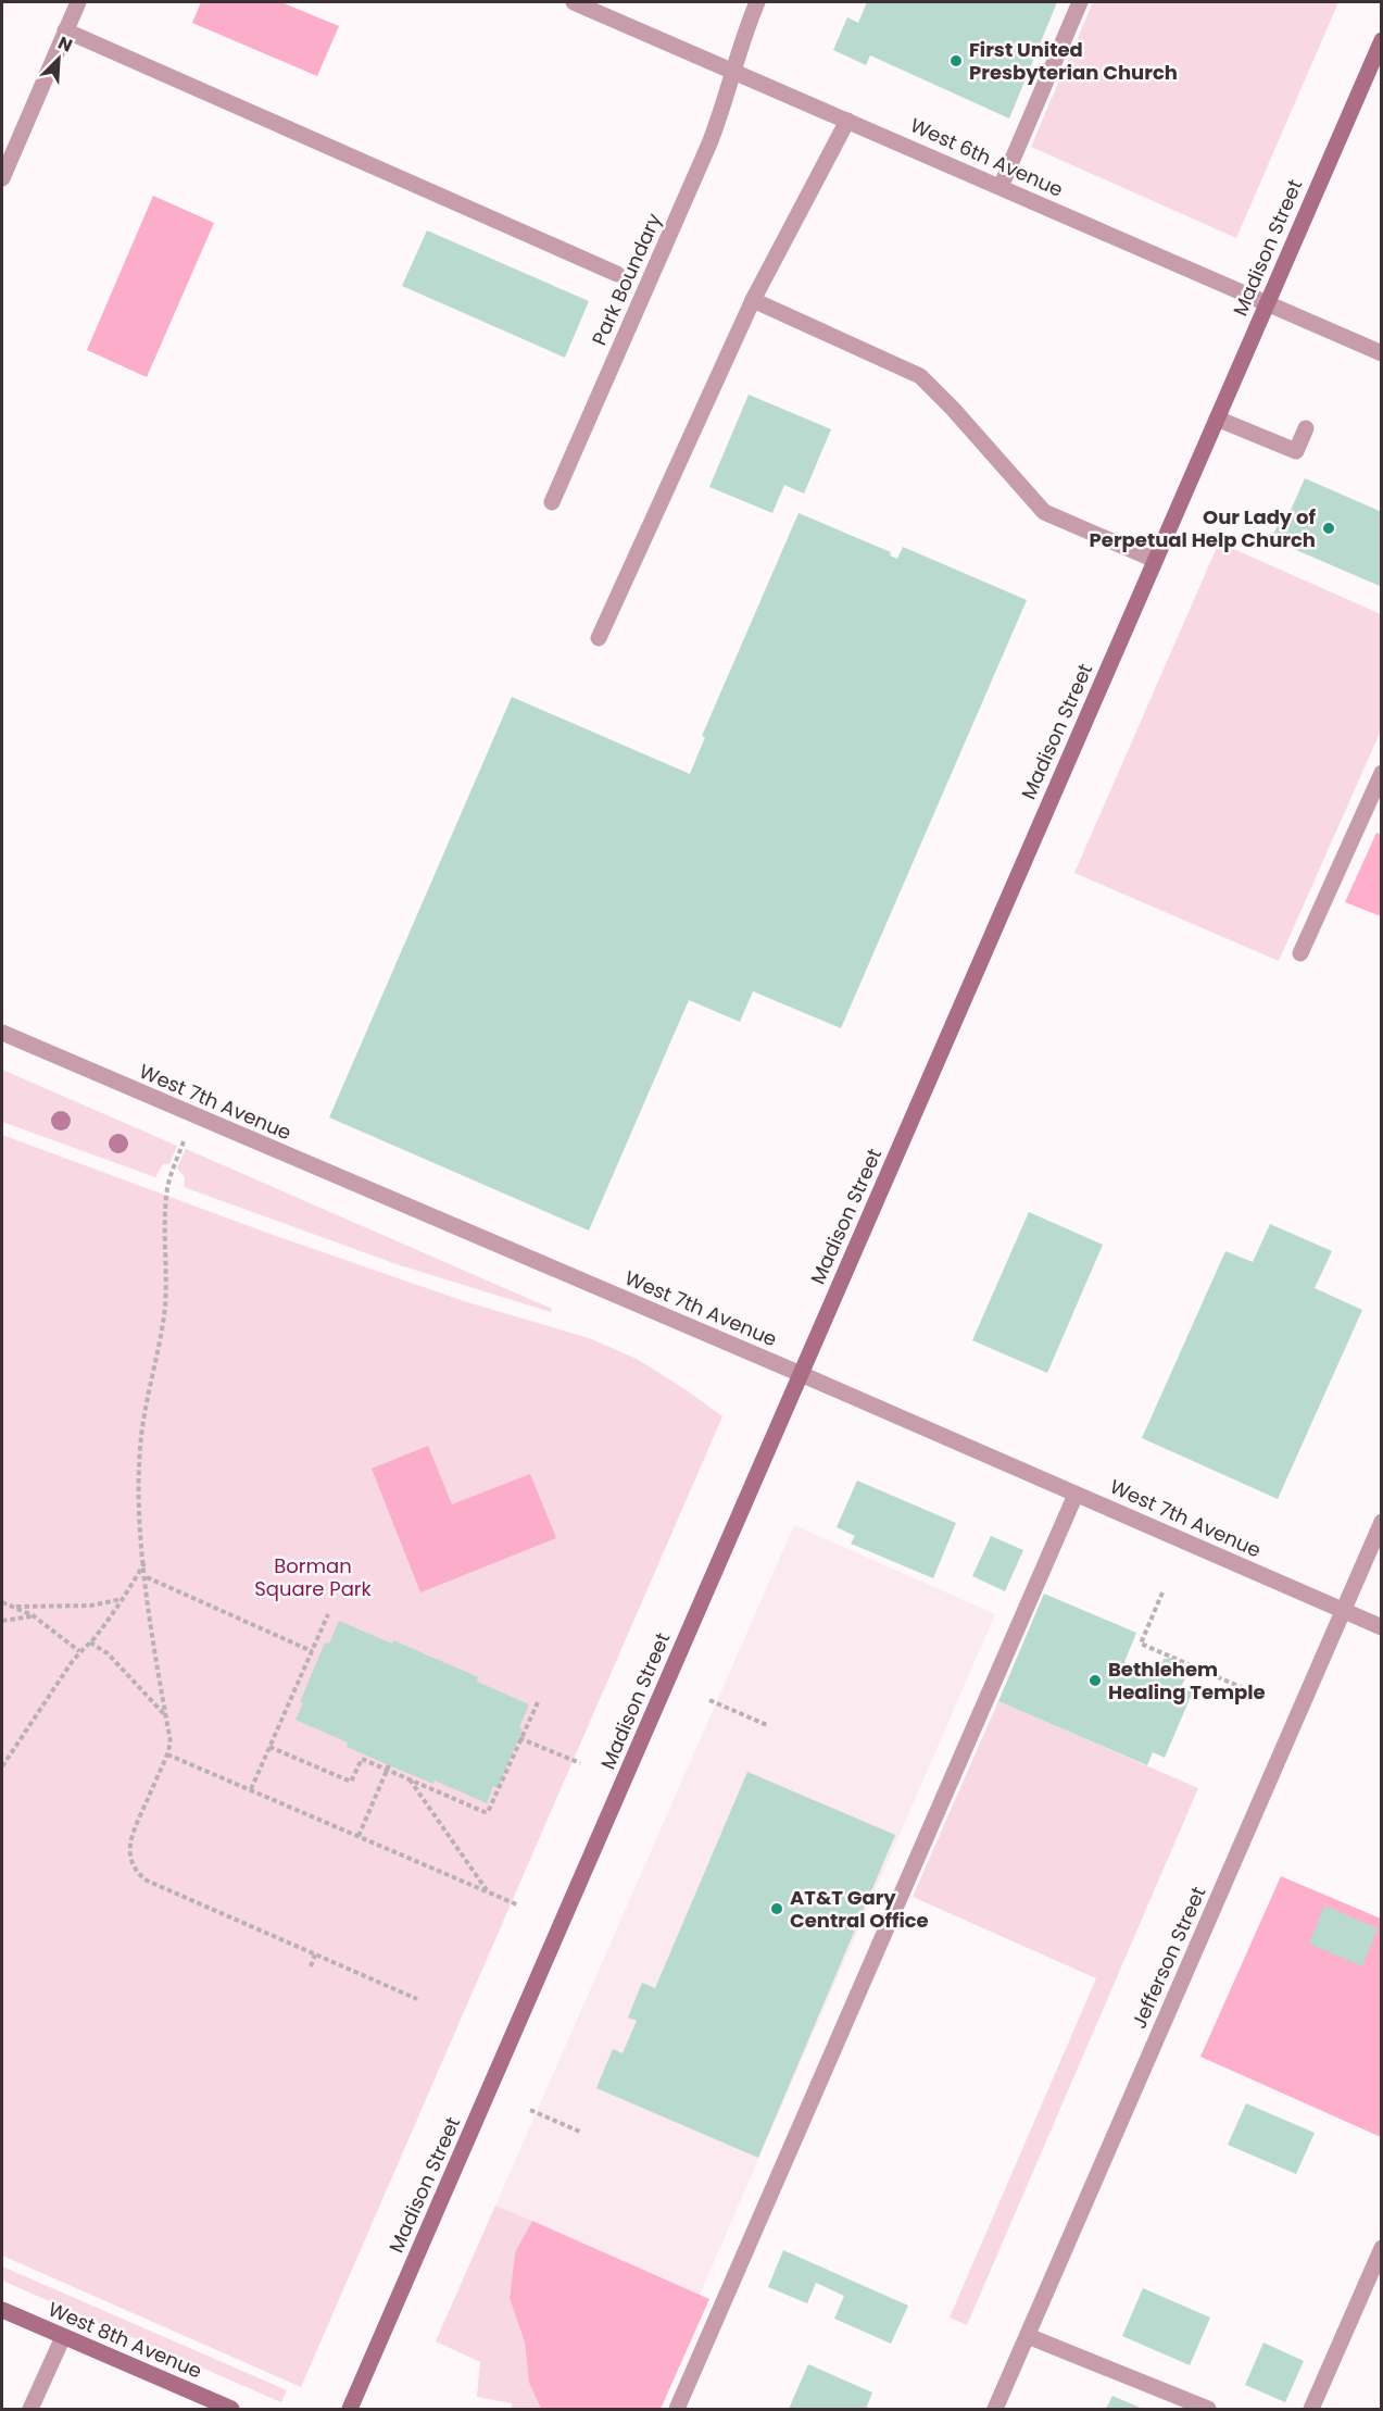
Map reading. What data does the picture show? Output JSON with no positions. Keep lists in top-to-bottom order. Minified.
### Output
{"streets":{"street":["West 6th Avenue","Madison Street","Park Boundary","West 7th Avenue","Jefferson Street","West 8th Avenue"]},"crossings":[["West 6th Avenue","Madison Street"],["West 6th Avenue","Park Boundary"],["Madison Street","West 7th Avenue"],["West 7th Avenue","Jefferson Street"]],"parks":["Borman Square Park"],"places":["First United Presbyterian Church","Our Lady of Perpetual Help Church","Bethlehem Healing Temple","AT&T Gary Central Office"],"north":"top right"}
